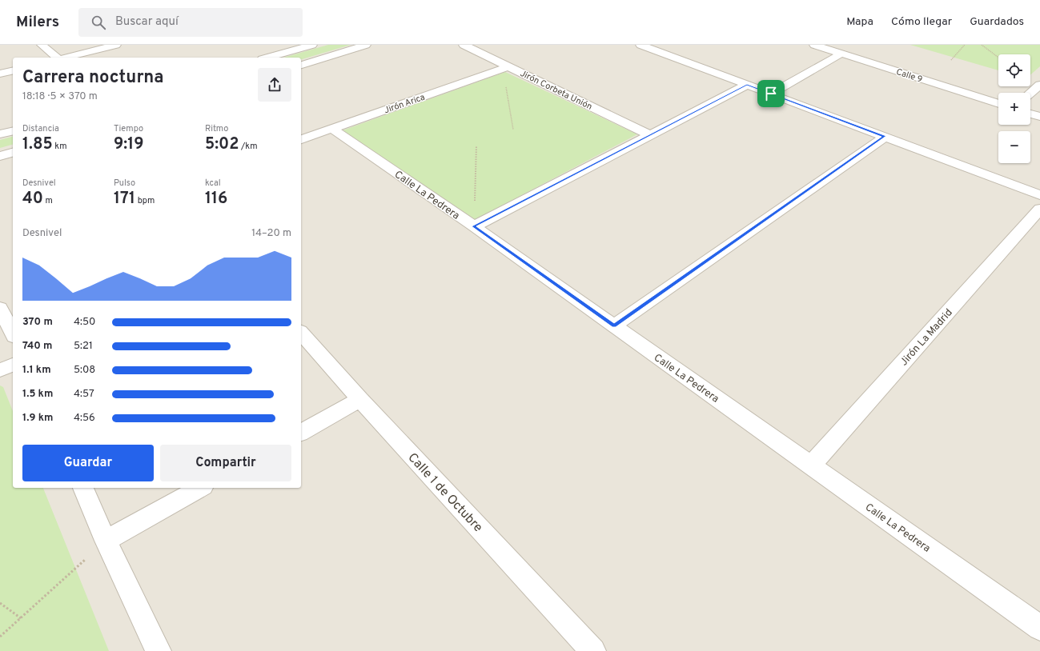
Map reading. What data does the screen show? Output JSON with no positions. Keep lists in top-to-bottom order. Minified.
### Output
{"streets":{"street":["Calle 9","Jirón Corbeta Unión","Jirón Arica","Calle La Pedrera","Jirón La Madrid","Calle 1 de Octubre"]},"crossings":[["Jirón Corbeta Unión","Jirón Arica"],["Jirón Arica","Calle La Pedrera"],["Calle La Pedrera","Jirón La Madrid"]],"page":{"header":"Milers","search":"Buscar aquí","nav":["Mapa","Cómo llegar","Guardados"],"map_buttons":["+","−"],"heading":["Carrera nocturna","18:18 · 5 × 370 m"],"stats":[["Distancia","1.85 km"],["Tiempo","9:19"],["Ritmo","5:02 /km"],["Desnivel","40 m"],["Pulso","171 bpm"],["kcal","116"]],"chart":["Desnivel","14–20 m"],"list":[{"name":"370 m","note":"4:50"},{"name":"740 m","note":"5:21"},{"name":"1.1 km","note":"5:08"},{"name":"1.5 km","note":"4:57"},{"name":"1.9 km","note":"4:56"}],"buttons":["Guardar","Compartir"]}}
